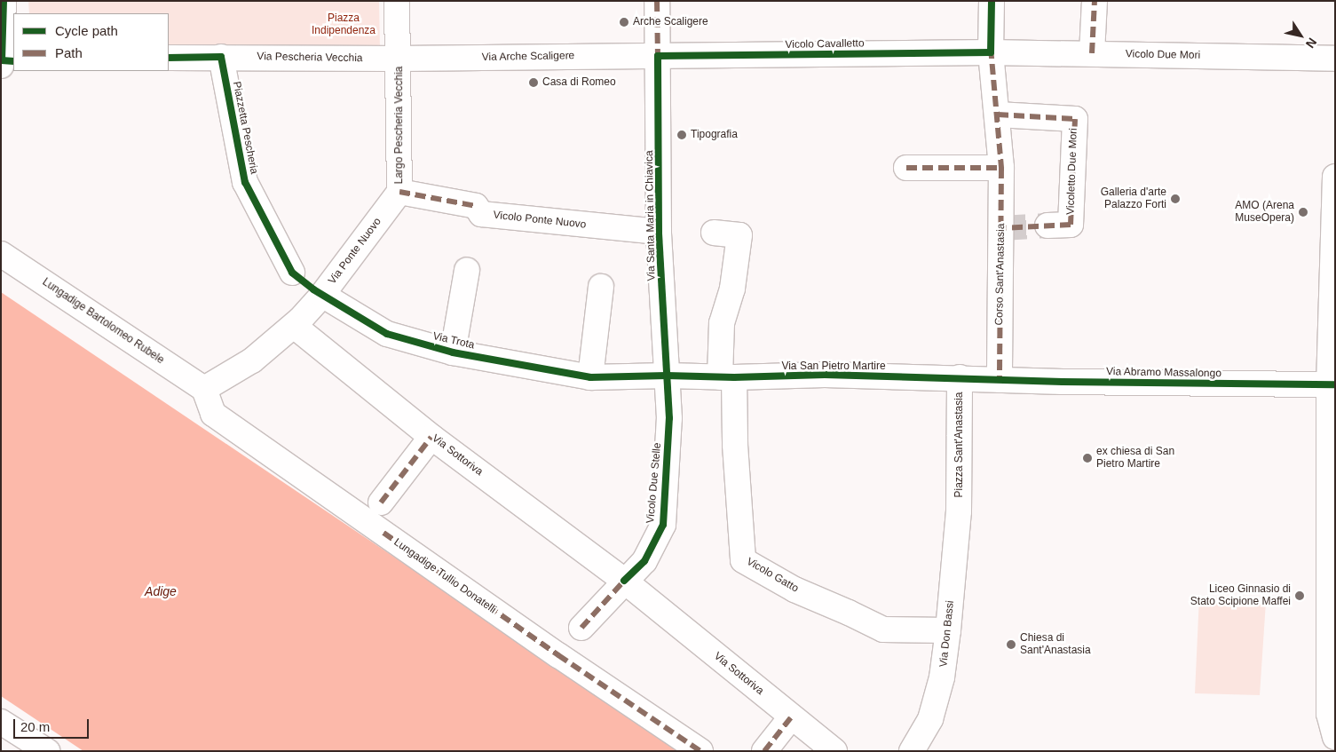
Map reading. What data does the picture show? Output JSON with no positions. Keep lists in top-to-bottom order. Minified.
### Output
{"streets":{"street":["Vicolo Cavalletto","Vicolo Due Mori","Via Arche Scaligere","Via Pescheria Vecchia","Largo Pescheria Vecchia","Piazzetta Pescheria","Vicoletto Due Mori","Via Santa Maria in Chiavica","Vicolo Ponte Nuovo","Via Ponte Nuovo","Corso Sant'Anastasia","Lungadige Bartolomeo Rubele","Via Trota","Via San Pietro Martire","Via Abramo Massalongo","Piazza Sant'Anastasia","Via Sottoriva","Vicolo Due Stelle","Vicolo Gatto","Lungadige Tullio Donatelli","Via Don Bassi"]},"crossings":[["Vicolo Cavalletto","Vicolo Due Mori"],["Vicolo Cavalletto","Via Arche Scaligere"],["Vicolo Cavalletto","Via Santa Maria in Chiavica"],["Vicolo Cavalletto","Corso Sant'Anastasia"],["Vicolo Due Mori","Corso Sant'Anastasia"],["Via Arche Scaligere","Via Pescheria Vecchia"],["Via Arche Scaligere","Largo Pescheria Vecchia"],["Via Arche Scaligere","Via Santa Maria in Chiavica"],["Via Pescheria Vecchia","Largo Pescheria Vecchia"],["Via Pescheria Vecchia","Piazzetta Pescheria"],["Largo Pescheria Vecchia","Vicolo Ponte Nuovo"],["Largo Pescheria Vecchia","Via Ponte Nuovo"],["Vicoletto Due Mori","Corso Sant'Anastasia"],["Via Santa Maria in Chiavica","Vicolo Ponte Nuovo"],["Via Santa Maria in Chiavica","Via Trota"],["Via Santa Maria in Chiavica","Via San Pietro Martire"],["Via Santa Maria in Chiavica","Vicolo Due Stelle"],["Vicolo Ponte Nuovo","Via Ponte Nuovo"],["Via Ponte Nuovo","Lungadige Bartolomeo Rubele"],["Via Ponte Nuovo","Via Trota"],["Via Ponte Nuovo","Via Sottoriva"],["Via Ponte Nuovo","Lungadige Tullio Donatelli"],["Corso Sant'Anastasia","Via San Pietro Martire"],["Corso Sant'Anastasia","Via Abramo Massalongo"],["Lungadige Bartolomeo Rubele","Lungadige Tullio Donatelli"],["Via Trota","Via San Pietro Martire"],["Via Trota","Vicolo Due Stelle"],["Via San Pietro Martire","Via Abramo Massalongo"],["Via San Pietro Martire","Piazza Sant'Anastasia"],["Via San Pietro Martire","Vicolo Due Stelle"],["Via San Pietro Martire","Vicolo Gatto"],["Piazza Sant'Anastasia","Via Don Bassi"],["Via Sottoriva","Vicolo Due Stelle"],["Vicolo Gatto","Via Don Bassi"]],"water":["Adige"],"parks":["Piazza Indipendenza"],"places":["Arche Scaligere","Casa di Romeo","Tipografia","Galleria d'arte Palazzo Forti","AMO (Arena MuseOpera)","ex chiesa di San Pietro Martire","Liceo Ginnasio di Stato Scipione Maffei","Chiesa di Sant'Anastasia"],"legend":["Cycle path","Path"],"scale_bar":"20 m","north":"bottom right"}
